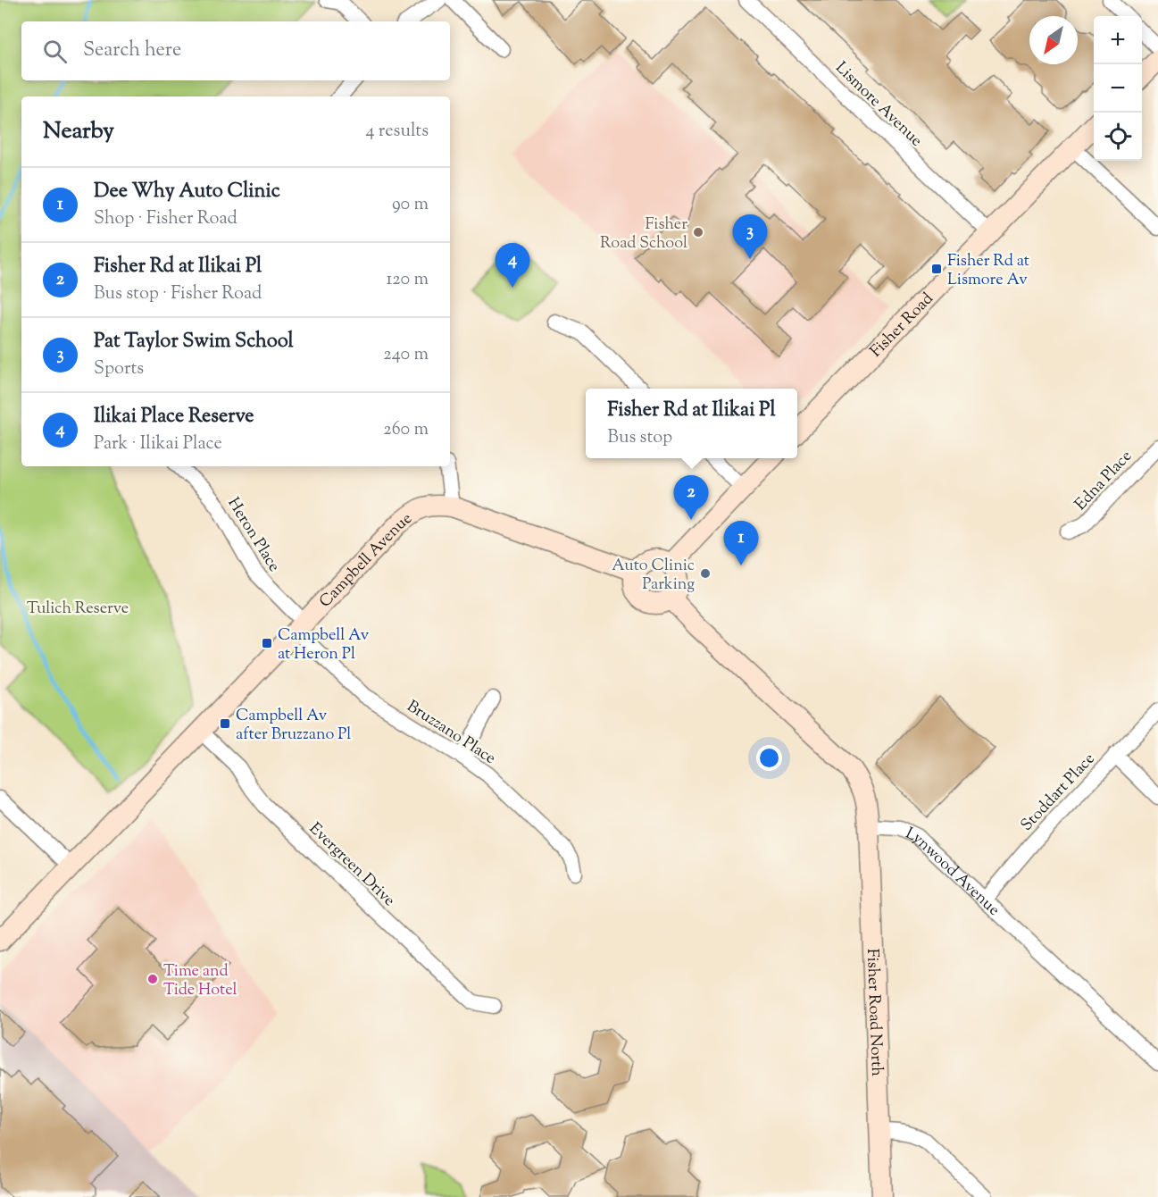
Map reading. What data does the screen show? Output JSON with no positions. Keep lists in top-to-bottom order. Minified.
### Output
{"streets":{"main road":["Fisher Road","Campbell Avenue","Fisher Road North"],"street":["Lismore Avenue","Edna Place","Heron Place","Bruzzano Place","Stoddart Place","Evergreen Drive","Lynwood Avenue"]},"crossings":[["Lismore Avenue","Fisher Road"],["Heron Place","Campbell Avenue"],["Heron Place","Bruzzano Place"],["Campbell Avenue","Bruzzano Place"],["Campbell Avenue","Evergreen Drive"],["Stoddart Place","Lynwood Avenue"],["Lynwood Avenue","Fisher Road North"]],"parks":["Tulich Reserve"],"places":{"other":["Fisher Road School","Auto Clinic Parking","Time and Tide Hotel"],"transit":["Fisher Rd at Lismore Av","Campbell Av at Heron Pl","Campbell Av after Bruzzano Pl"]},"north":"bottom left","page":{"map_buttons":["+","−"],"search":"Search here","heading":["Nearby","4 results"],"list":[{"mark":"1","name":"Dee Why Auto Clinic","note":"Shop · Fisher Road","value":"90 m"},{"mark":"2","name":"Fisher Rd at Ilikai Pl","note":"Bus stop · Fisher Road","value":"120 m"},{"mark":"3","name":"Pat Taylor Swim School","note":"Sports","value":"240 m"},{"mark":"4","name":"Ilikai Place Reserve","note":"Park · Ilikai Place","value":"260 m"}],"pins":["3","4","2","1"],"popup":["Fisher Rd at Ilikai Pl","Bus stop"]}}
